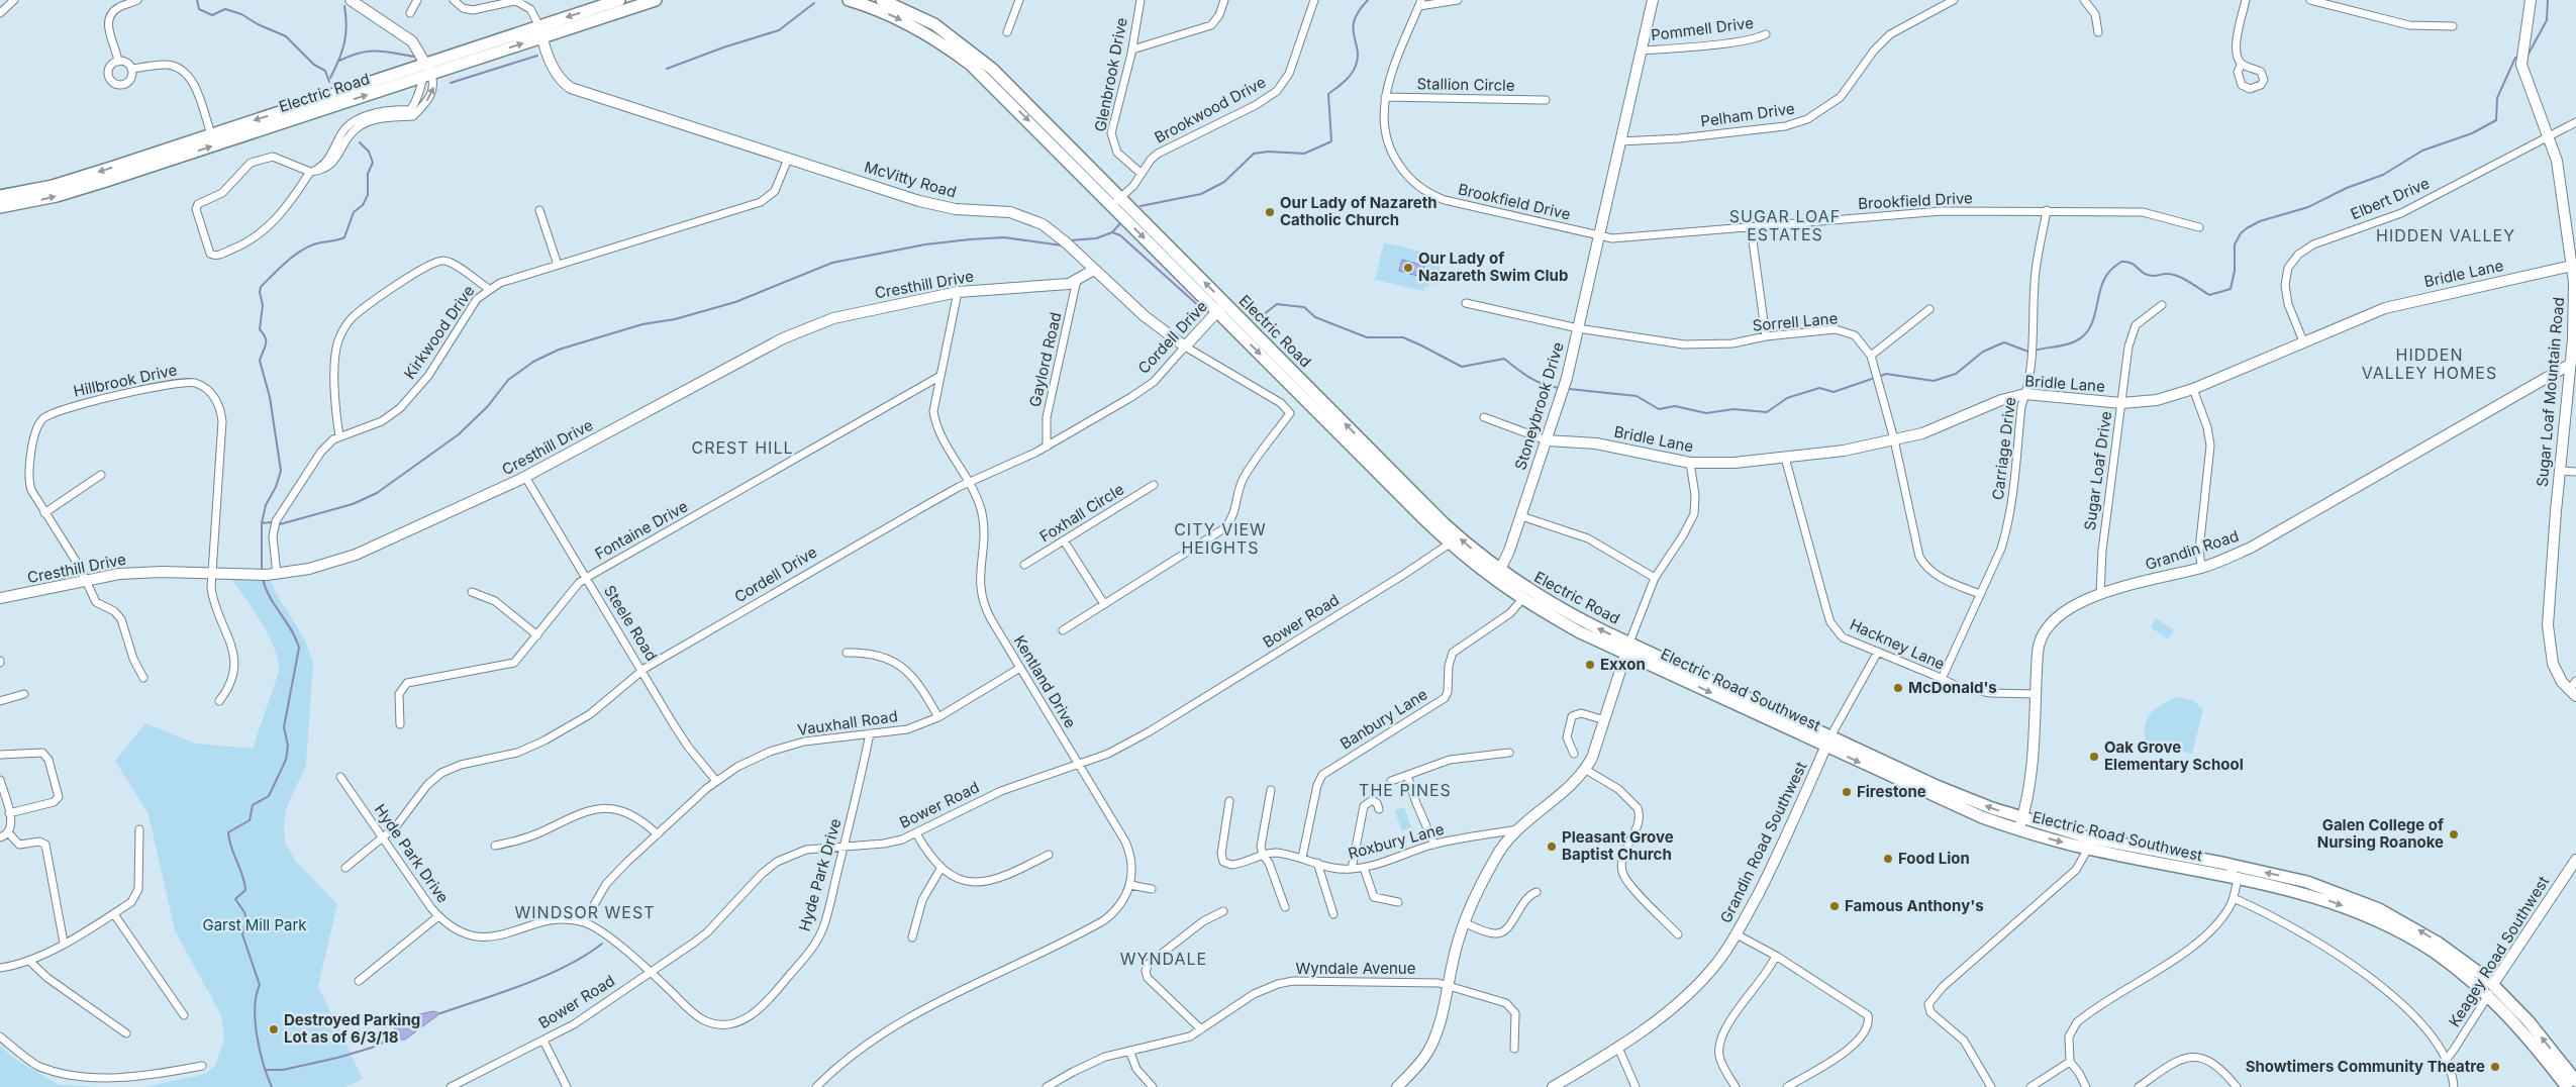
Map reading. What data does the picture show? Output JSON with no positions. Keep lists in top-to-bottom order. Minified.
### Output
{"streets":{"main road":["Electric Road","Electric Road Southwest"],"street":["Pommell Drive","Glenbrook Drive","Stallion Circle","Brookwood Drive","Pelham Drive","McVitty Road","Elbert Drive","Brookfield Drive","Bridle Lane","Cresthill Drive","Sorrell Lane","Kirkwood Drive","Cordell Drive","Gaylord Road","Hillbrook Drive","Sugar Loaf Mountain Road","Stoneybrook Drive","Carriage Drive","Sugar Loaf Drive","Foxhall Circle","Fontaine Drive","Grandin Road","Bower Road","Steele Road","Hackney Lane","Kentland Drive","Banbury Lane","Vauxhall Road","Roxbury Lane","Grandin Road Southwest","Hyde Park Drive","Keagey Road Southwest","Wyndale Avenue"]},"crossings":[["Pommell Drive","Stoneybrook Drive"],["Glenbrook Drive","Brookwood Drive"],["Stallion Circle","Brookfield Drive"],["Electric Road","Brookwood Drive"],["Electric Road","McVitty Road"],["Electric Road","Cordell Drive"],["Electric Road","Stoneybrook Drive"],["Electric Road","Bower Road"],["Electric Road","Electric Road Southwest"],["Electric Road","Banbury Lane"],["Pelham Drive","Stoneybrook Drive"],["McVitty Road","Cresthill Drive"],["McVitty Road","Kirkwood Drive"],["McVitty Road","Cordell Drive"],["Elbert Drive","Bridle Lane"],["Elbert Drive","Sugar Loaf Mountain Road"],["Brookfield Drive","Stoneybrook Drive"],["Brookfield Drive","Carriage Drive"],["Bridle Lane","Sorrell Lane"],["Bridle Lane","Sugar Loaf Mountain Road"],["Bridle Lane","Stoneybrook Drive"],["Bridle Lane","Carriage Drive"],["Bridle Lane","Sugar Loaf Drive"],["Bridle Lane","Hackney Lane"],["Cresthill Drive","Kirkwood Drive"],["Cresthill Drive","Gaylord Road"],["Cresthill Drive","Hillbrook Drive"],["Cresthill Drive","Steele Road"],["Cresthill Drive","Kentland Drive"],["Sorrell Lane","Stoneybrook Drive"],["Sorrell Lane","Carriage Drive"],["Cordell Drive","Gaylord Road"],["Cordell Drive","Steele Road"],["Cordell Drive","Kentland Drive"],["Cordell Drive","Hyde Park Drive"],["Sugar Loaf Mountain Road","Grandin Road"],["Carriage Drive","Hackney Lane"],["Sugar Loaf Drive","Grandin Road"],["Fontaine Drive","Steele Road"],["Fontaine Drive","Kentland Drive"],["Grandin Road","Hackney Lane"],["Grandin Road","Electric Road Southwest"],["Bower Road","Kentland Drive"],["Bower Road","Hyde Park Drive"],["Steele Road","Vauxhall Road"],["Kentland Drive","Vauxhall Road"],["Electric Road Southwest","Grandin Road Southwest"],["Electric Road Southwest","Keagey Road Southwest"],["Banbury Lane","Roxbury Lane"],["Vauxhall Road","Hyde Park Drive"]],"districts":["SUGAR LOAF ESTATES","HIDDEN VALLEY","HIDDEN VALLEY HOMES","CREST HILL","CITY VIEW HEIGHTS","THE PINES","WINDSOR WEST","WYNDALE"],"parks":["Garst Mill Park"],"places":["Our Lady of Nazareth Catholic Church","Our Lady of Nazareth Swim Club","Exxon","McDonald's","Oak Grove Elementary School","Firestone","Galen College of Nursing Roanoke","Pleasant Grove Baptist Church","Food Lion","Famous Anthony's","Destroyed Parking Lot as of 6/3/18","Showtimers Community Theatre"]}
